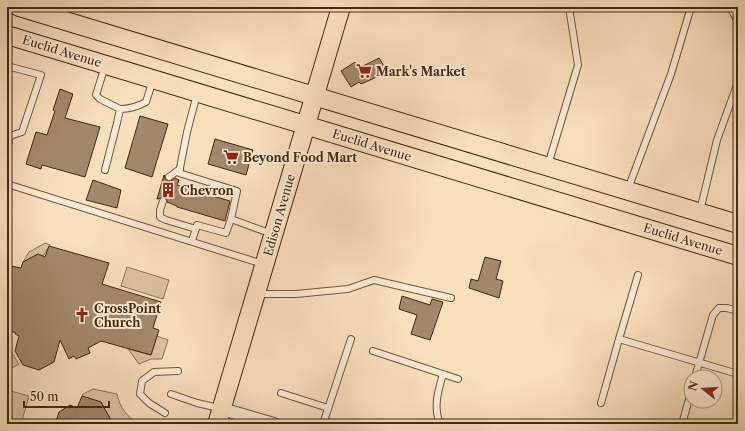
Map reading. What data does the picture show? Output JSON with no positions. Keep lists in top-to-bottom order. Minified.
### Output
{"streets":{"main road":["Euclid Avenue","Edison Avenue"]},"crossings":[["Euclid Avenue","Edison Avenue"]],"places":{"supermarket":["Mark's Market","Beyond Food Mart"],"building":["Chevron"],"church":["CrossPoint Church"]},"scale_bar":"50 m","north":"left"}
